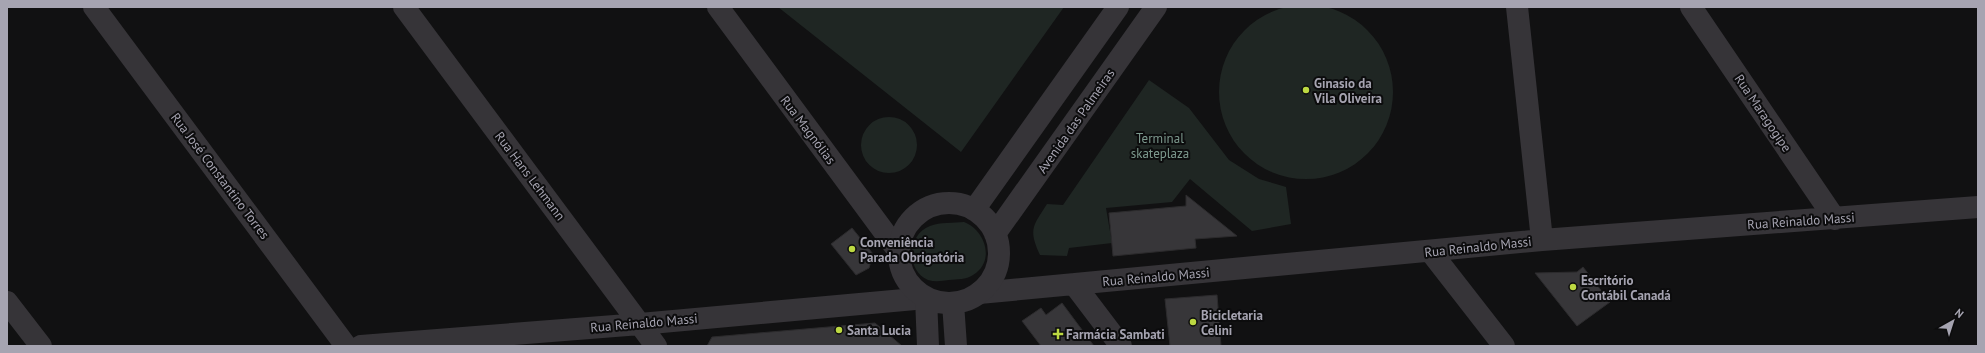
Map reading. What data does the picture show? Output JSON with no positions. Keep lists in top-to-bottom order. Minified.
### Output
{"streets":{"street":["Rua Maragogipe","Avenida das Palmeiras","Rua Magnólias","Rua José Constantino Torres","Rua Hans Lehmann","Rua Reinaldo Massi"]},"crossings":[["Rua Maragogipe","Rua Reinaldo Massi"],["Avenida das Palmeiras","Rua Magnólias"],["Avenida das Palmeiras","Rua Reinaldo Massi"],["Rua Magnólias","Rua Reinaldo Massi"],["Rua Hans Lehmann","Rua Reinaldo Massi"]],"parks":["Terminal skateplaza"],"places":{"other":["Ginasio da Vila Oliveira","Conveniência Parada Obrigatória","Escritório Contábil Canadá","Bicicletaria Celini","Santa Lucia"],"health":["Farmácia Sambati"]},"north":"top right"}
